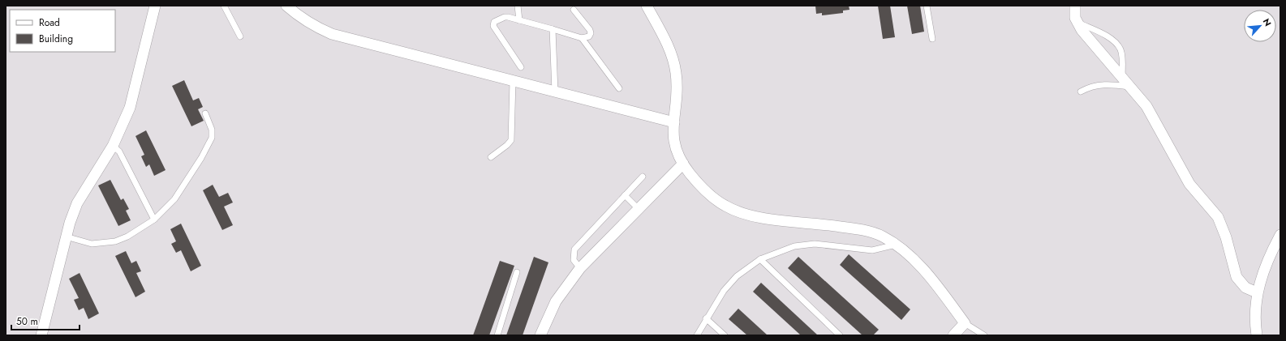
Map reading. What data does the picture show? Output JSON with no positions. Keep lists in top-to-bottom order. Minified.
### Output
{"legend":["Road","Building"],"scale_bar":"50 m","north":"top right"}
